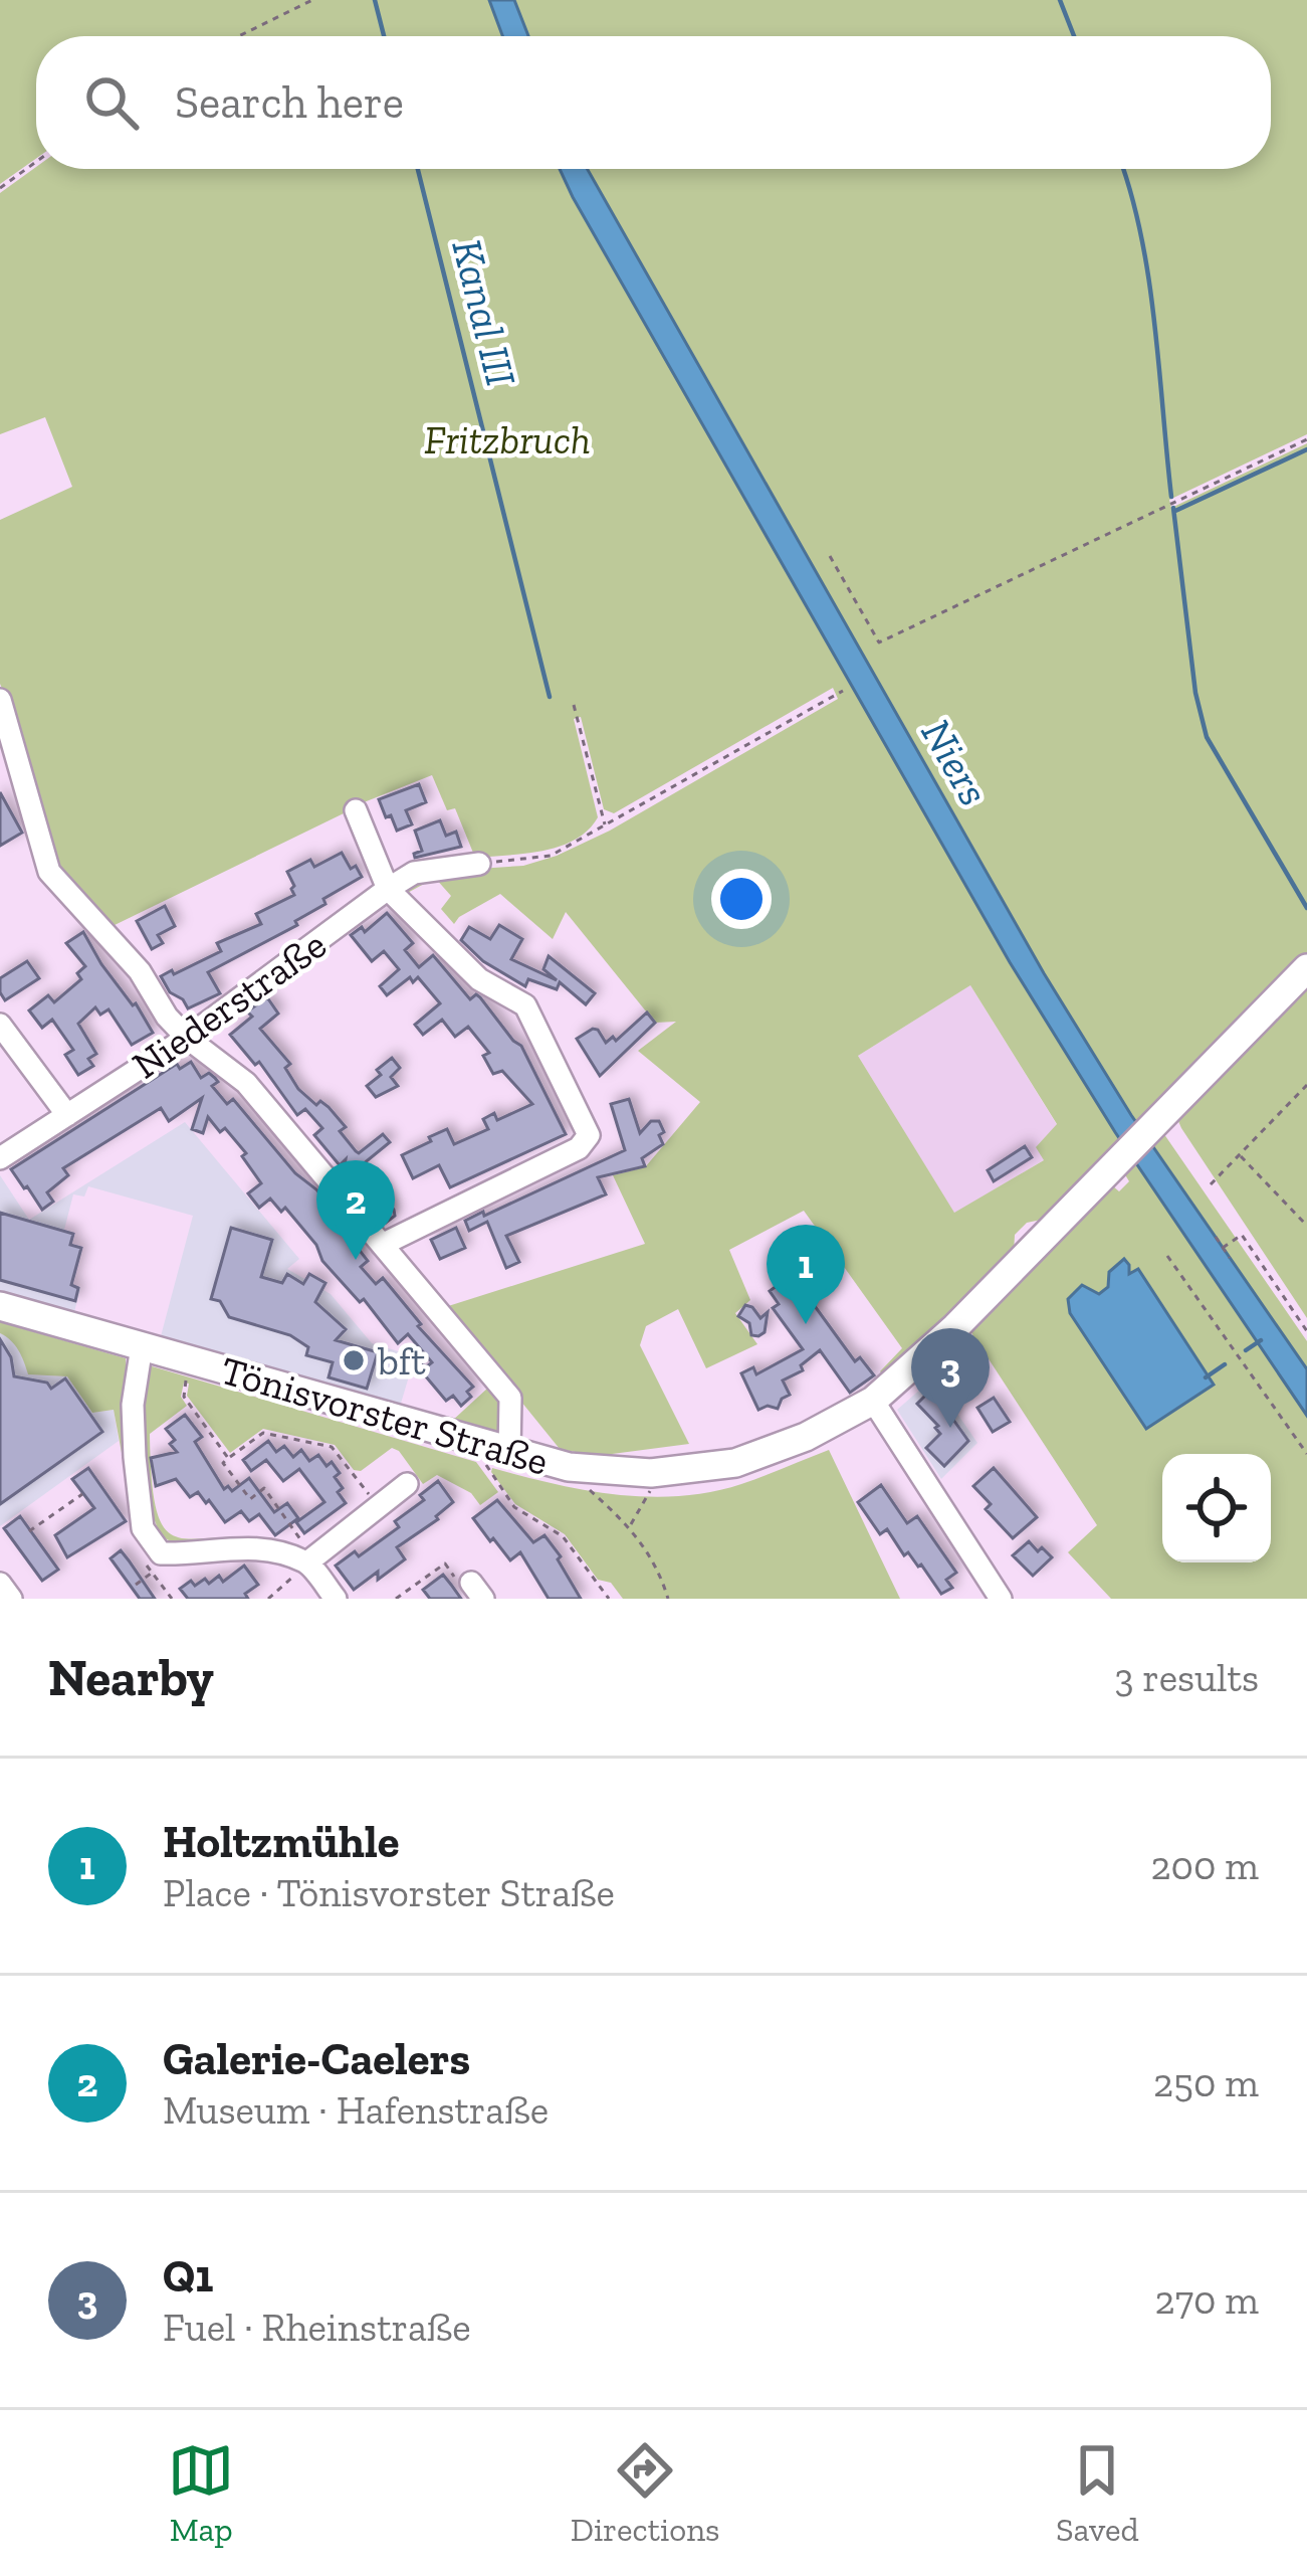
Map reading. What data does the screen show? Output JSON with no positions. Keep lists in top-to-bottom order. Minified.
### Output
{"streets":{"main road":["Tönisvorster Straße"],"street":["Niederstraße"]},"water":["Kanal III","Niers"],"parks":["Fritzbruch"],"places":["bft"],"page":{"search":"Search here","pins":["2","1","3"],"heading":["Nearby","3 results"],"list":[{"mark":"1","name":"Holtzmühle","note":"Place · Tönisvorster Straße","value":"200 m"},{"mark":"2","name":"Galerie-Caelers","note":"Museum · Hafenstraße","value":"250 m"},{"mark":"3","name":"Q1","note":"Fuel · Rheinstraße","value":"270 m"}],"nav":["Map","Directions","Saved"]}}
